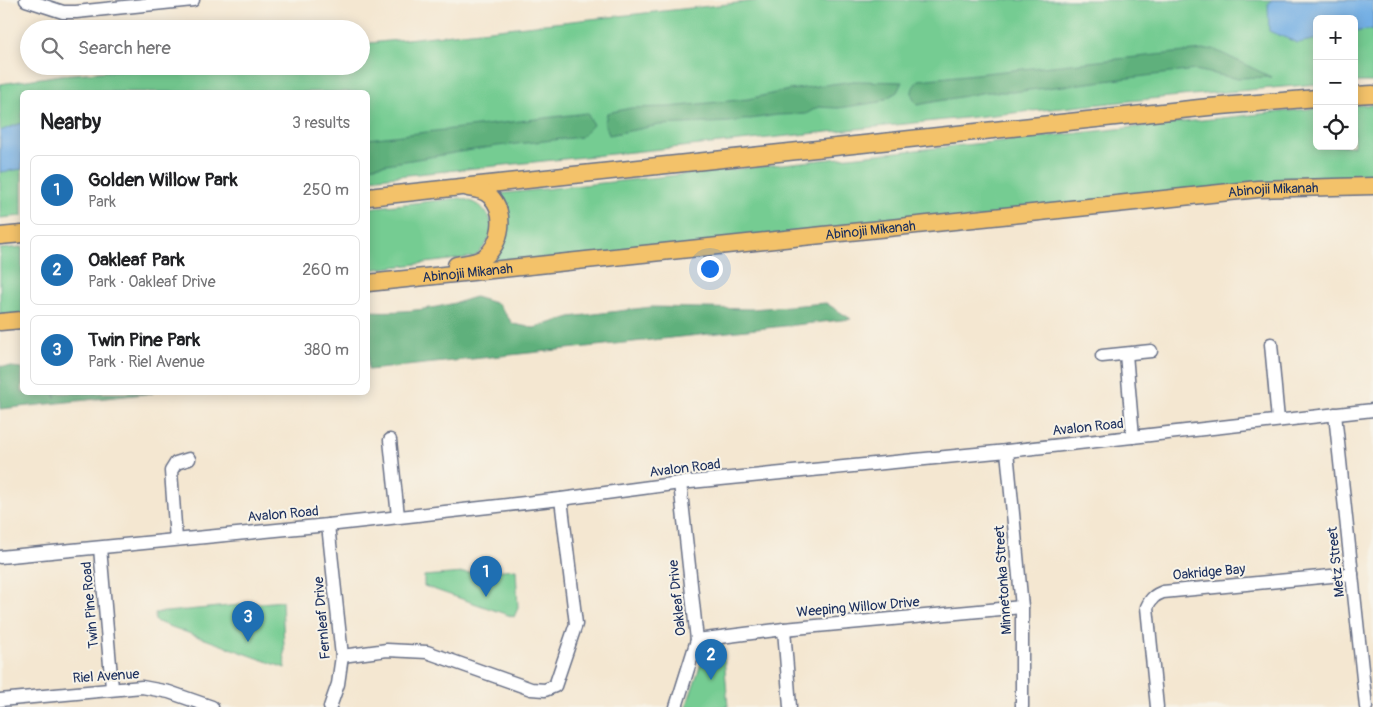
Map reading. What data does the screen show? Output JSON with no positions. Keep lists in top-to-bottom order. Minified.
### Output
{"streets":{"main road":["Abinojii Mikanah"],"street":["Avalon Road","Metz Street","Oakridge Bay","Minnetonka Street","Oakleaf Drive","Twin Pine Road","Weeping Willow Drive","Fernleaf Drive","Riel Avenue"]},"crossings":[["Avalon Road","Metz Street"],["Avalon Road","Minnetonka Street"],["Avalon Road","Oakleaf Drive"],["Avalon Road","Twin Pine Road"],["Avalon Road","Fernleaf Drive"],["Metz Street","Oakridge Bay"],["Minnetonka Street","Weeping Willow Drive"],["Oakleaf Drive","Weeping Willow Drive"],["Twin Pine Road","Riel Avenue"]],"page":{"map_buttons":["+","−"],"search":"Search here","heading":["Nearby","3 results"],"list":[{"mark":"1","name":"Golden Willow Park","note":"Park","value":"250 m"},{"mark":"2","name":"Oakleaf Park","note":"Park · Oakleaf Drive","value":"260 m"},{"mark":"3","name":"Twin Pine Park","note":"Park · Riel Avenue","value":"380 m"}],"pins":["1","3","2"]}}
